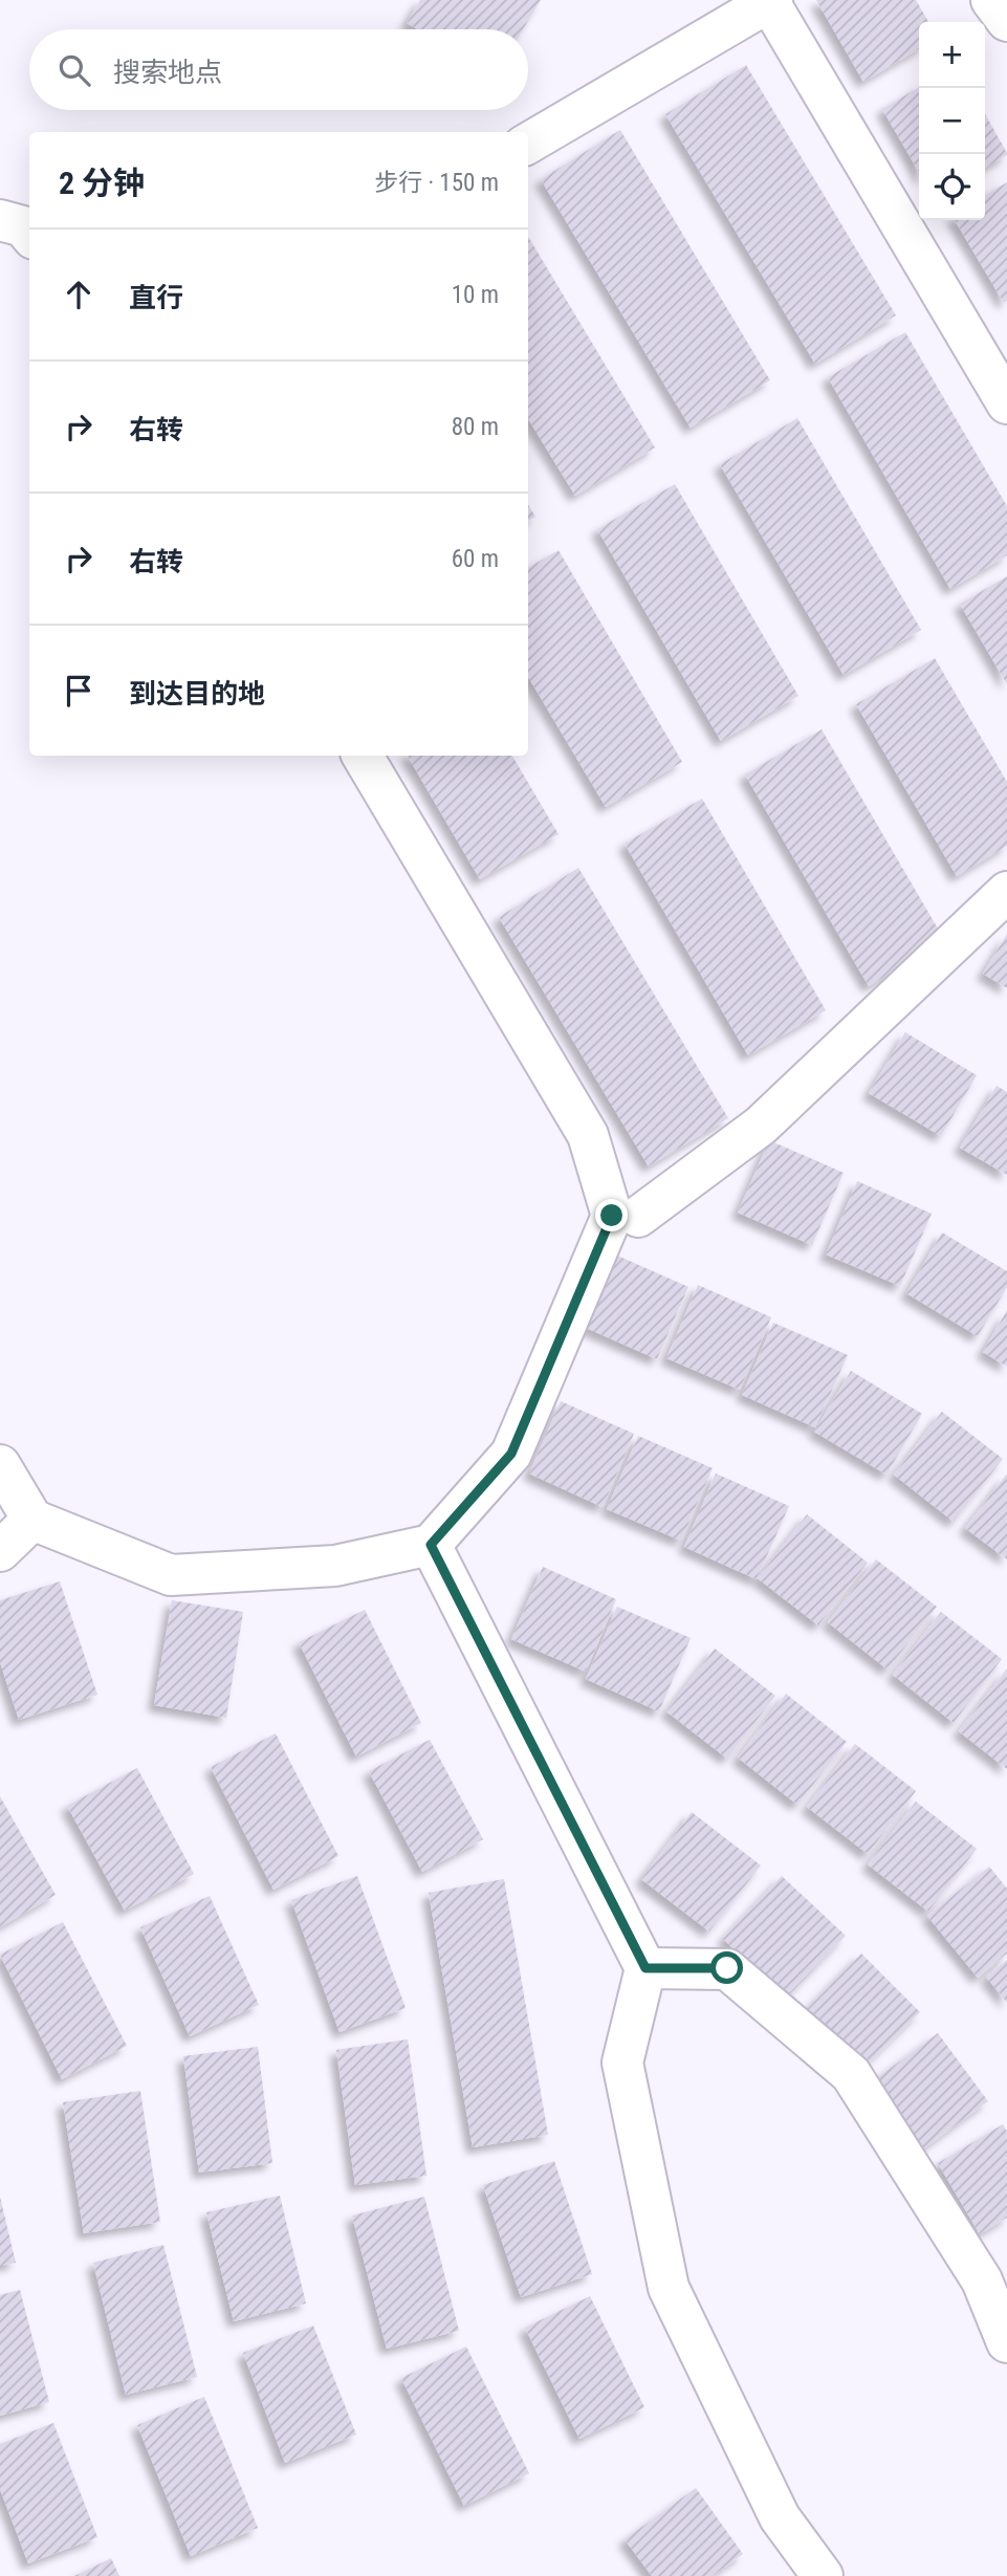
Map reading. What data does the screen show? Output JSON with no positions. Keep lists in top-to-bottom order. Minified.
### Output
{"page":{"map_buttons":["+","−"],"search":"搜索地点","heading":["2 分钟","步行 · 150 m"],"list":[["直行","10 m"],["右转","80 m"],["右转","60 m"],"到达目的地"]}}
